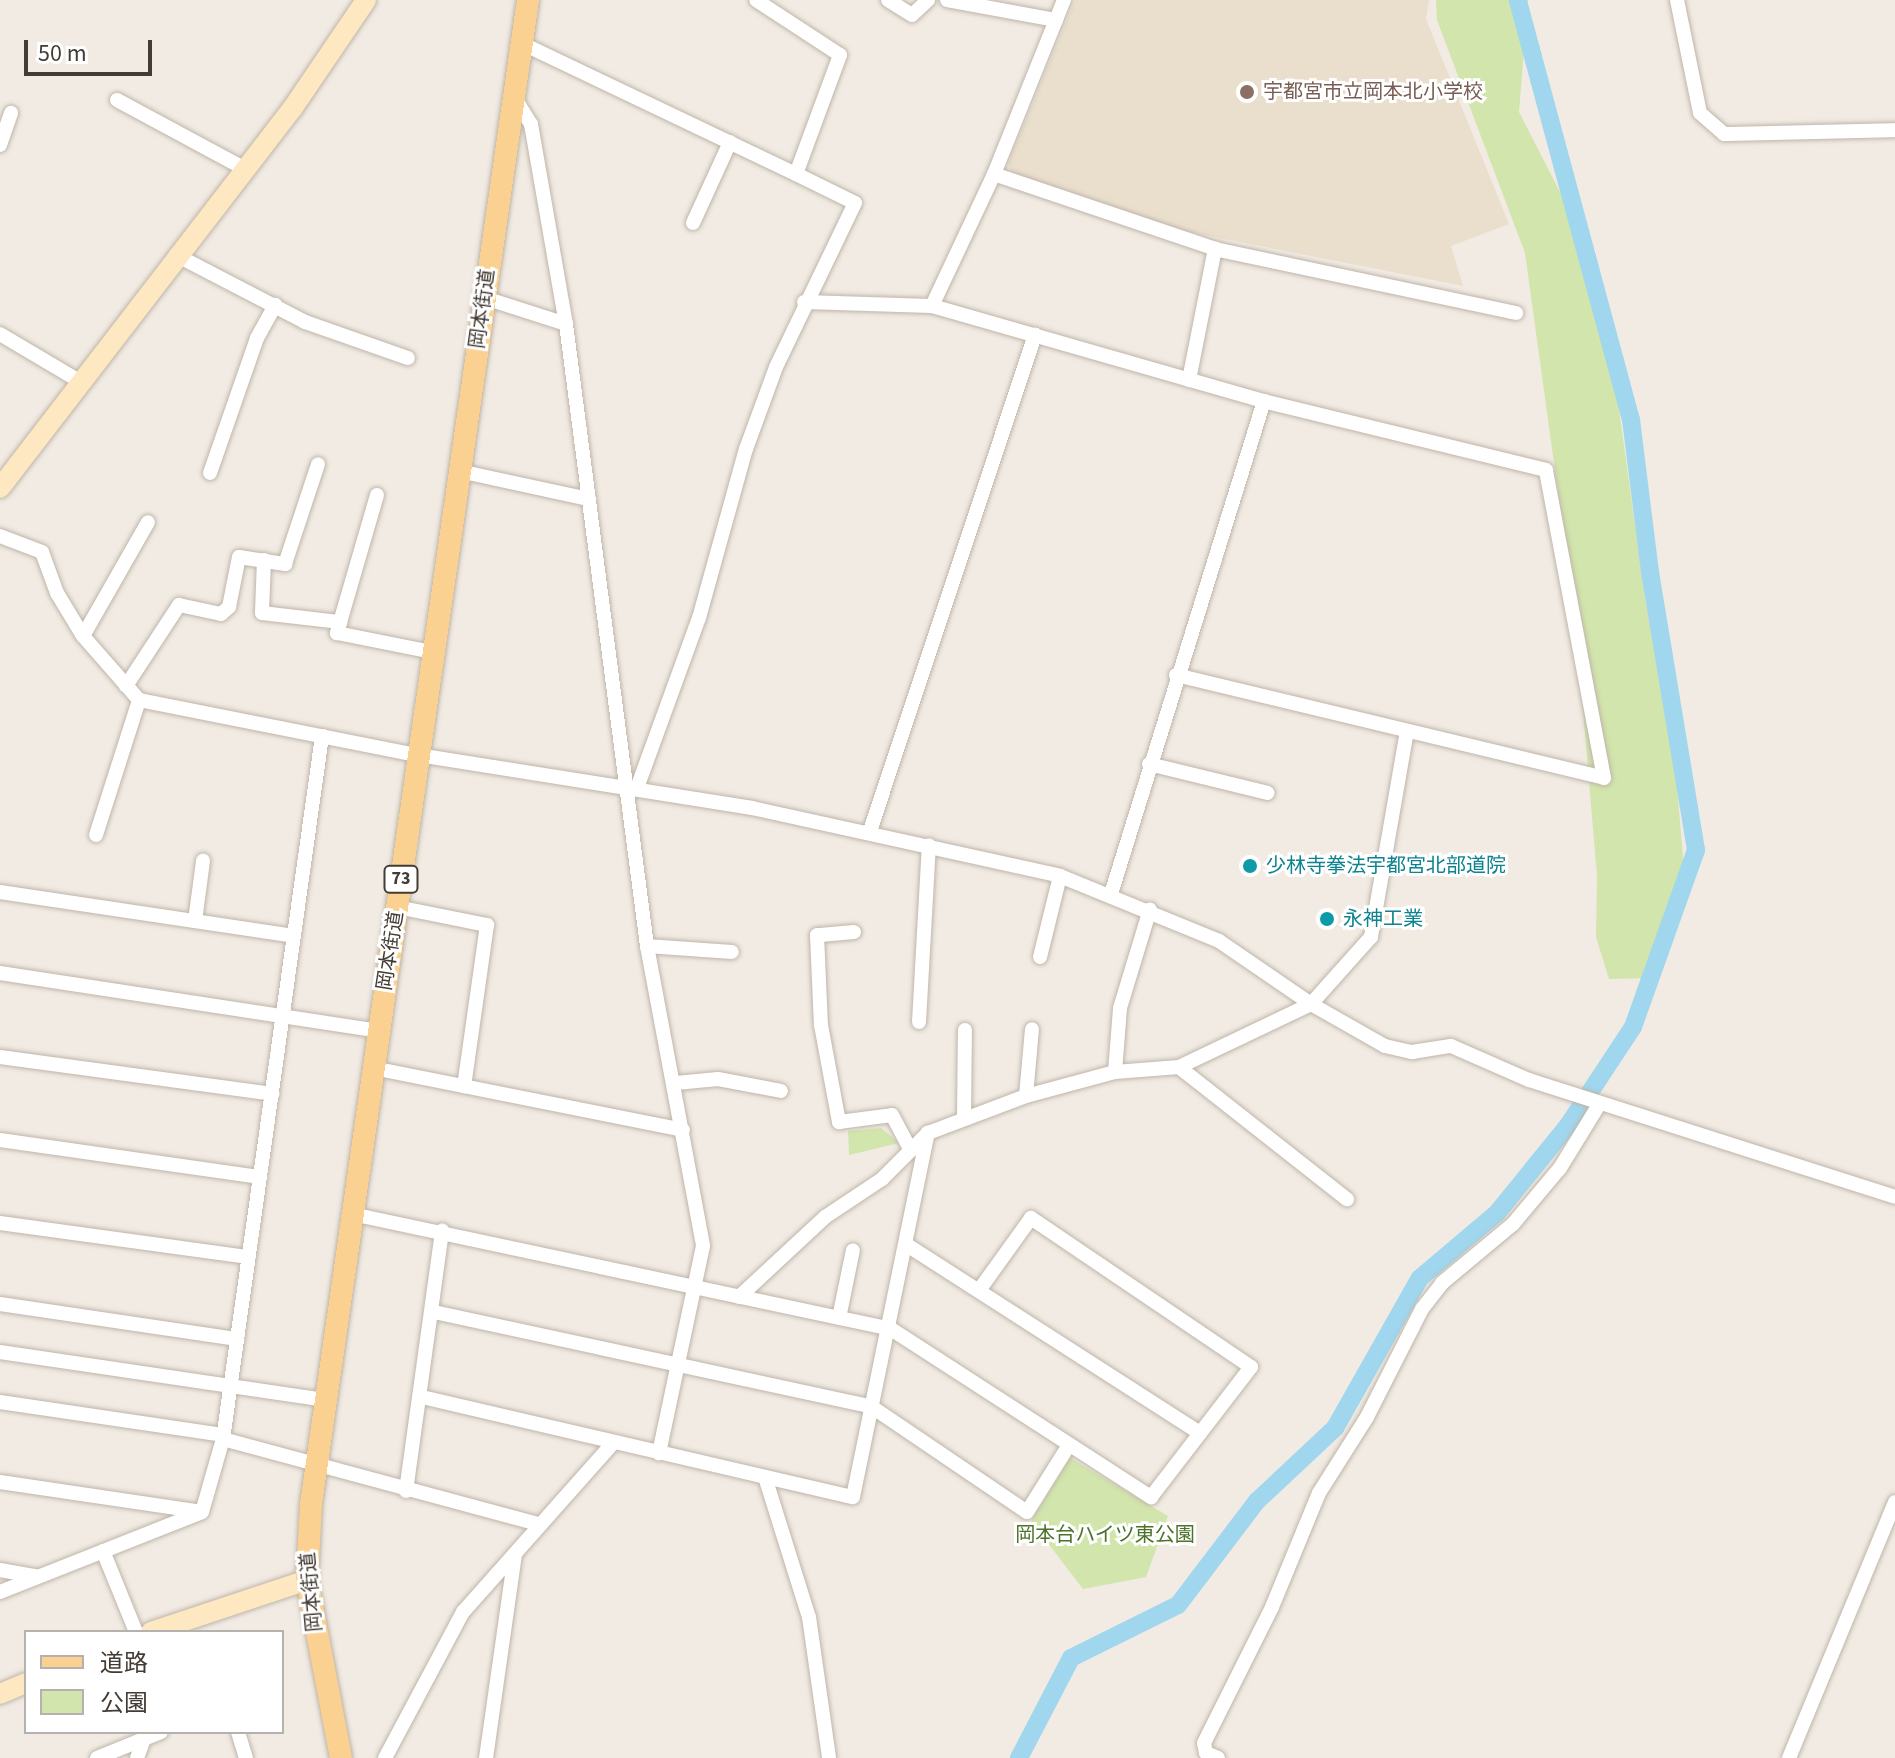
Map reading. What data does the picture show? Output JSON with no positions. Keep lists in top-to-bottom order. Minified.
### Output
{"streets":{"main road":["岡本街道","73"]},"parks":["岡本台ハイツ東公園"],"places":["宇都宮市立岡本北小学校","少林寺拳法宇都宮北部道院","永神工業"],"legend":["道路","公園"],"scale_bar":"50 m"}
